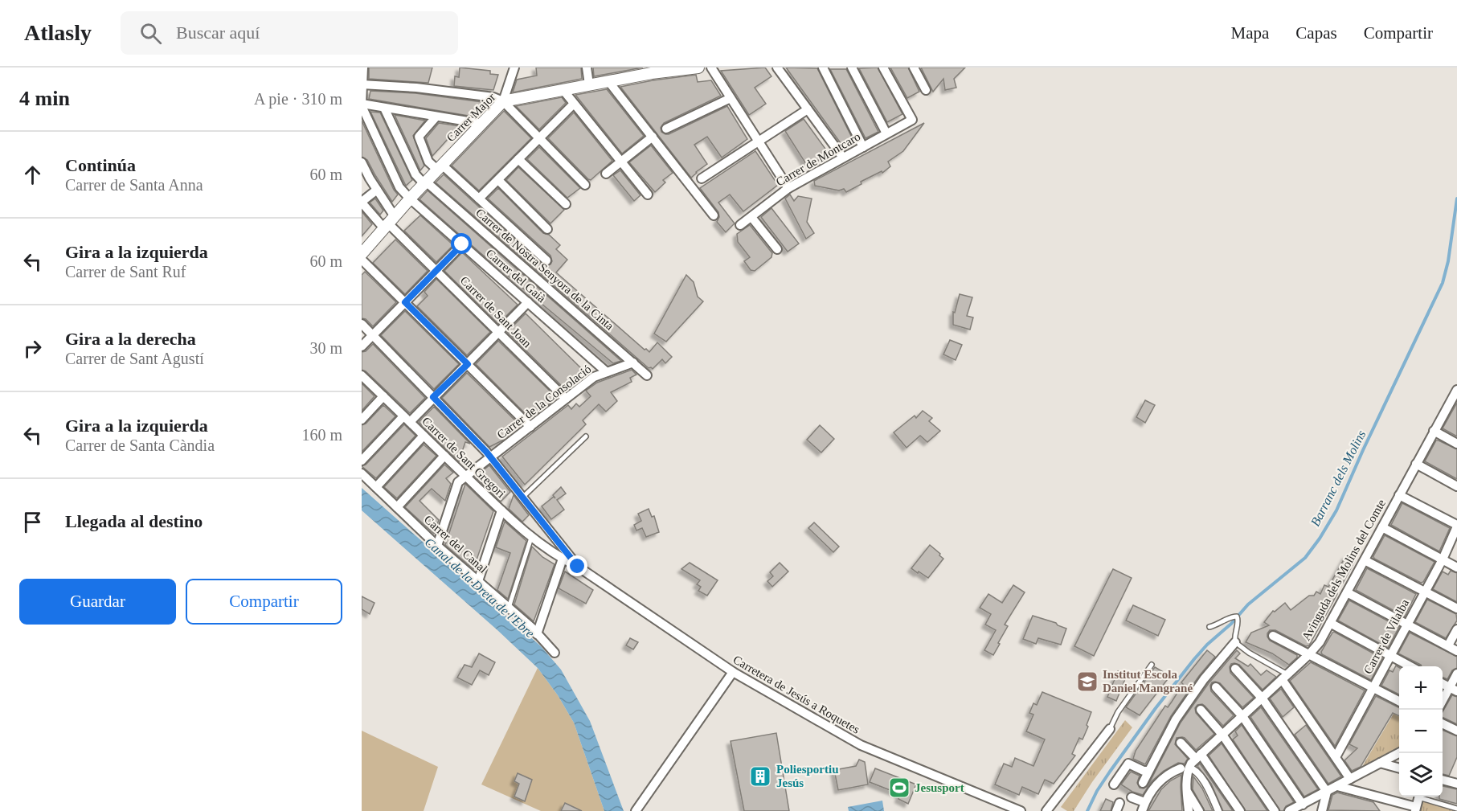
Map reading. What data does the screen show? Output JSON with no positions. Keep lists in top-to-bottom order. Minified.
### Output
{"streets":{"street":["Carrer Major","Carrer de Montcaro","Carrer de Nostra Senyora de la Cinta","Carrer del Gaià","Carrer de Sant Joan","Carrer de la Consolació","Carrer de Sant Gregori","Carrer del Canal","Avinguda dels Molins del Comte","Carrer de Vilalba","Carretera de Jesús a Roquetes"]},"crossings":[["Carrer Major","Carrer de Nostra Senyora de la Cinta"],["Carrer Major","Carrer del Gaià"],["Carrer Major","Carrer de Sant Joan"],["Carrer de Nostra Senyora de la Cinta","Carrer de la Consolació"],["Carrer del Gaià","Carrer de la Consolació"],["Carrer de Sant Joan","Carrer de la Consolació"],["Carrer de la Consolació","Carrer de Sant Gregori"],["Carrer de la Consolació","Carrer del Canal"],["Carrer de Sant Gregori","Carretera de Jesús a Roquetes"]],"water":["Barranc dels Molins","Canal de la Dreta de l'Ebre"],"places":{"school or university":["Institut Escola Daniel Mangrané"],"building":["Poliesportiu Jesús"],"sports":["Jesusport"]},"page":{"header":"Atlasly","search":"Buscar aquí","nav":["Mapa","Capas","Compartir"],"heading":["4 min","A pie · 310 m"],"list":[["Continúa","Carrer de Santa Anna","60 m"],["Gira a la izquierda","Carrer de Sant Ruf","60 m"],["Gira a la derecha","Carrer de Sant Agustí","30 m"],["Gira a la izquierda","Carrer de Santa Càndia","160 m"],"Llegada al destino"],"buttons":["Guardar","Compartir"],"map_buttons":["+","−"]}}
